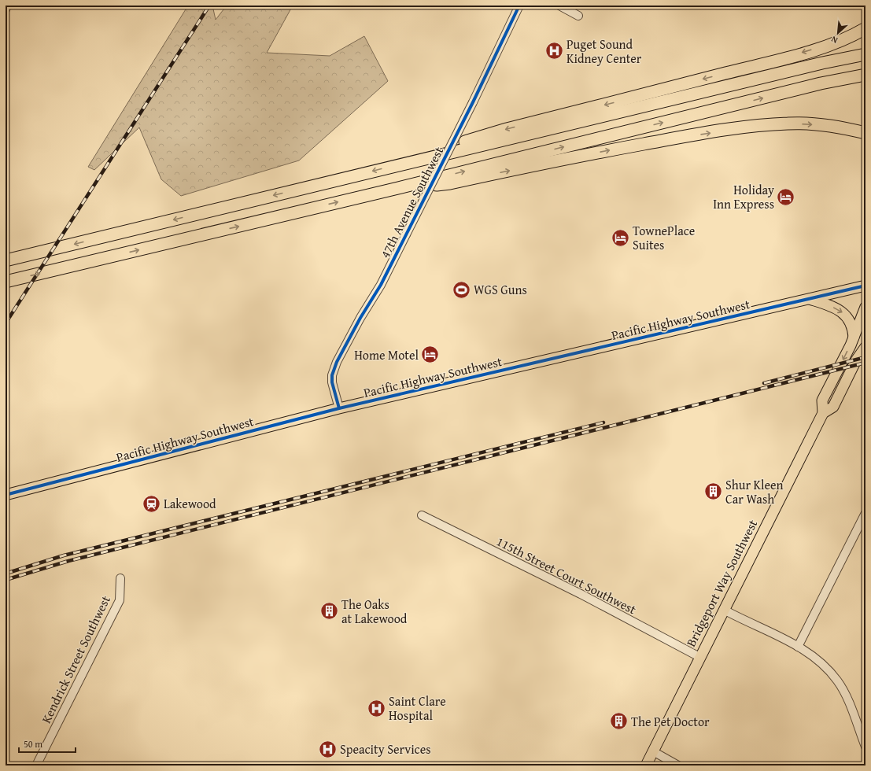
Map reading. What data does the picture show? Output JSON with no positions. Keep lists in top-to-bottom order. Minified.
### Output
{"streets":{"main road":["Pacific Highway Southwest","Bridgeport Way Southwest"],"street":["47th Avenue Southwest","115th Street Court Southwest","Kendrick Street Southwest"]},"crossings":[["47th Avenue Southwest","Pacific Highway Southwest"],["115th Street Court Southwest","Bridgeport Way Southwest"]],"places":{"hospital":["Puget Sound Kidney Center","Saint Clare Hospital","Speacity Services"],"hotel":["Holiday Inn Express","TownePlace Suites","Home Motel"],"sports":["WGS Guns"],"building":["Shur Kleen Car Wash","The Oaks at Lakewood","The Pet Doctor"],"station":["Lakewood"]},"scale_bar":"50 m","north":"bottom left"}
